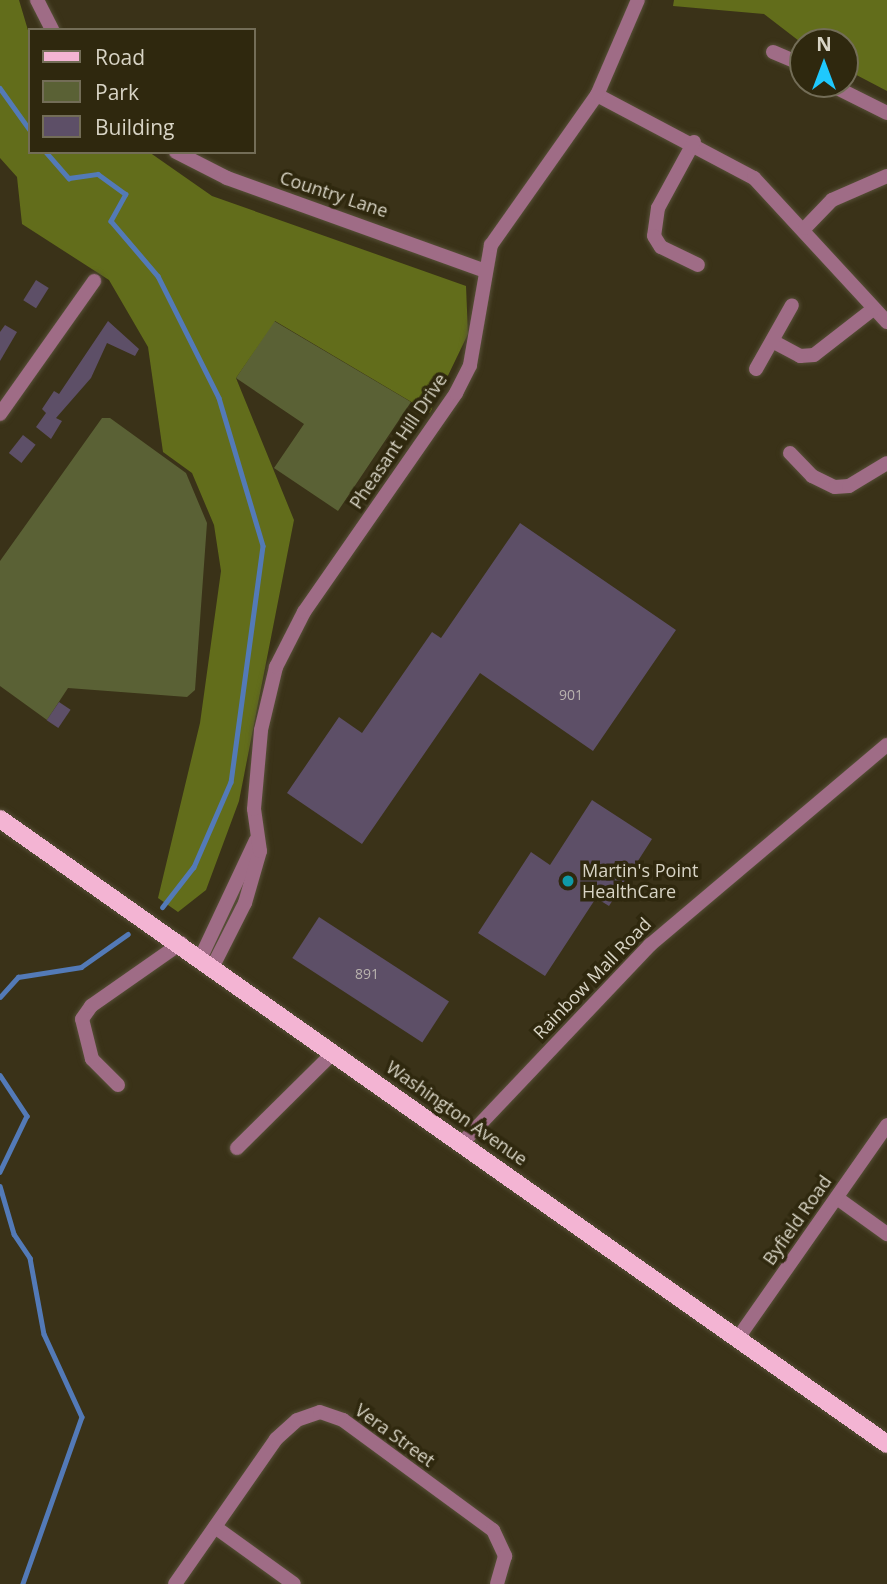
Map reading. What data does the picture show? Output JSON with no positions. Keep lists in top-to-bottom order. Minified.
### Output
{"streets":{"main road":["Washington Avenue"],"street":["Country Lane","Pheasant Hill Drive","Rainbow Mall Road","Byfield Road","Vera Street"]},"crossings":[["Country Lane","Pheasant Hill Drive"],["Pheasant Hill Drive","Washington Avenue"],["Rainbow Mall Road","Washington Avenue"],["Washington Avenue","Byfield Road"]],"places":["Martin's Point HealthCare"],"house_numbers":["901","891"],"legend":["Road","Park","Building"],"north":"top"}
